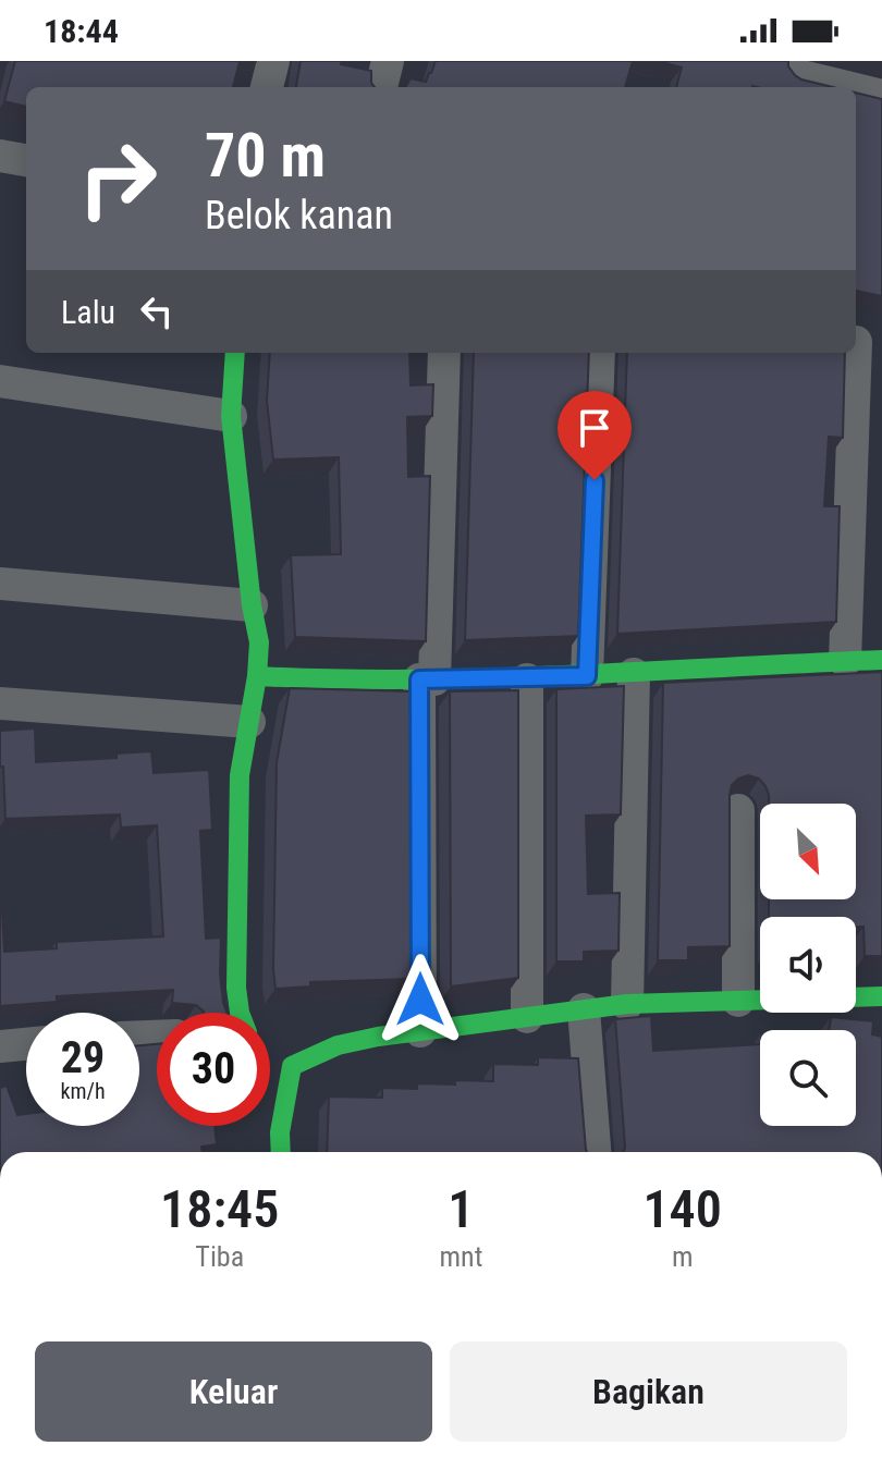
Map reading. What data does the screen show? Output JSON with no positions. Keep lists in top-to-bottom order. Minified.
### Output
{"north":"bottom right","page":{"status":"18:44","turn":["70 m","Belok kanan"],"then":"Lalu","speed":"29 km/h","limit":"30","eta":["18:45","Tiba","1","mnt","140","m"],"buttons":["Keluar","Bagikan"]}}
